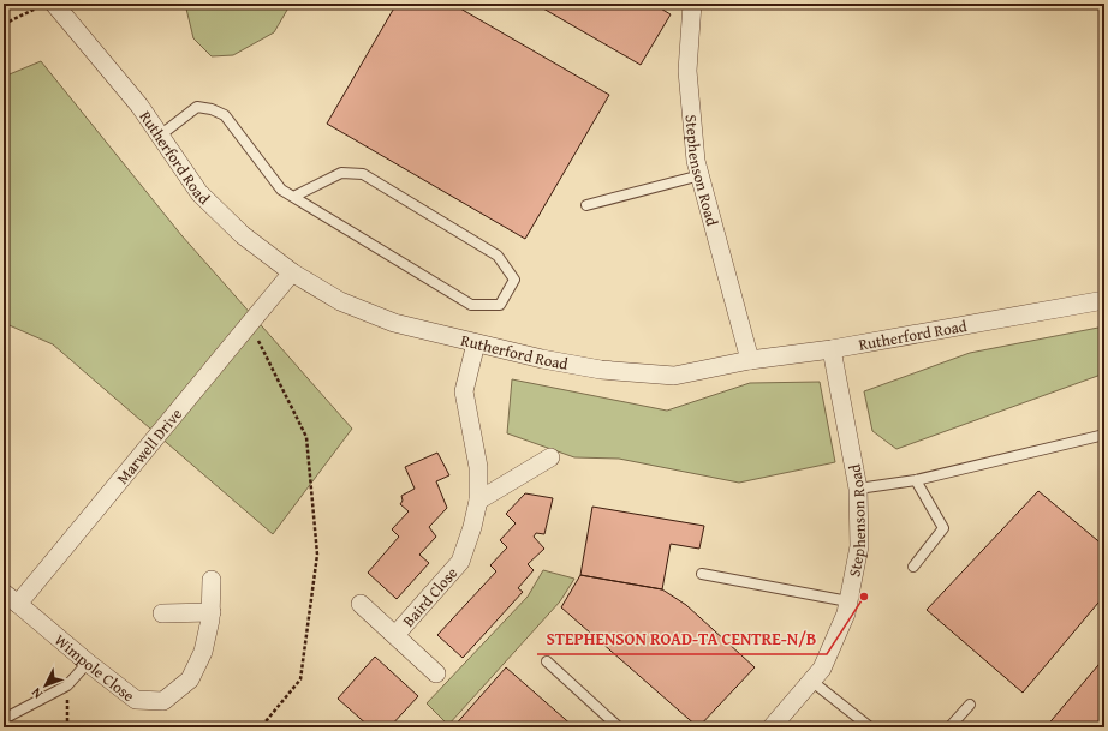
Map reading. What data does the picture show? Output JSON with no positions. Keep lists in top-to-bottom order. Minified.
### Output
{"streets":{"street":["Rutherford Road","Stephenson Road","Marwell Drive","Baird Close","Wimpole Close"]},"crossings":[["Rutherford Road","Stephenson Road"],["Rutherford Road","Marwell Drive"],["Rutherford Road","Baird Close"],["Marwell Drive","Wimpole Close"]],"places":["STEPHENSON ROAD-TA CENTRE-N/B"],"north":"bottom left"}
